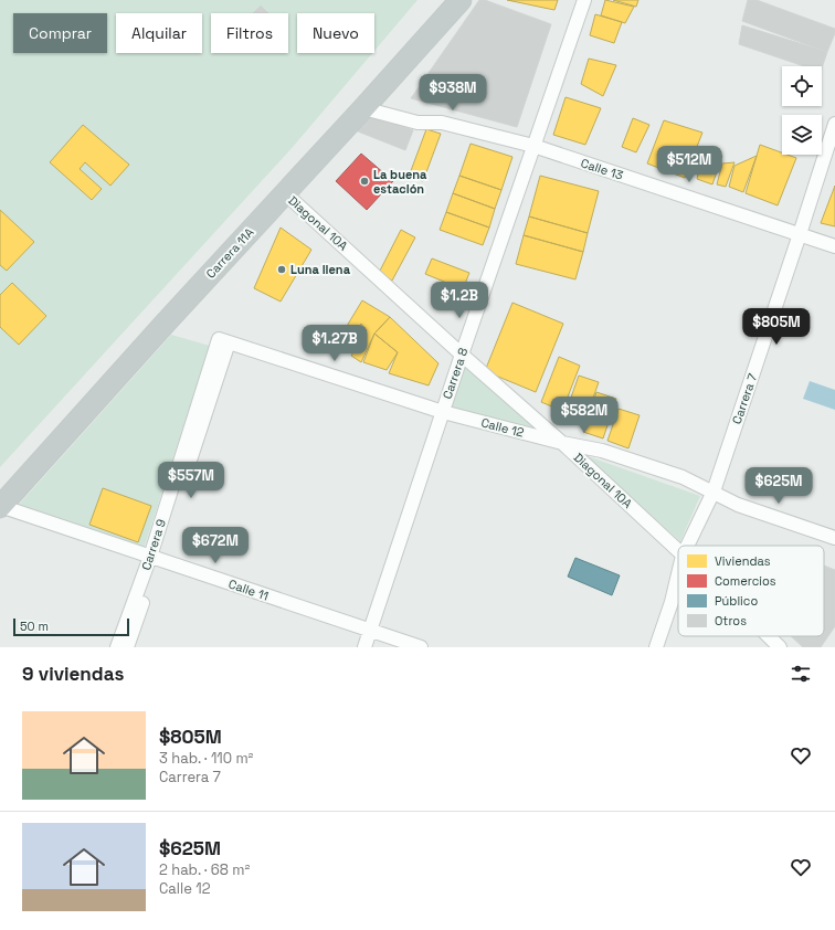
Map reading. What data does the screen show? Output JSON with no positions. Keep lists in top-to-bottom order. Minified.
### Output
{"streets":{"highway":["Carrera 11A"],"street":["Calle 13","Diagonal 10A","Carrera 8","Carrera 7","Calle 12","Carrera 9","Calle 11"]},"crossings":[["Calle 13","Carrera 11A"],["Calle 13","Carrera 8"],["Calle 13","Carrera 7"],["Diagonal 10A","Carrera 11A"],["Diagonal 10A","Carrera 8"],["Diagonal 10A","Calle 12"],["Carrera 11A","Calle 11"],["Carrera 8","Calle 12"],["Carrera 8","Calle 11"],["Carrera 7","Calle 12"],["Calle 12","Carrera 9"],["Carrera 9","Calle 11"]],"places":["La buena estación","Luna llena"],"legend":["Viviendas","Comercios","Público","Otros"],"scale_bar":"50 m","page":{"chip":["Comprar","Alquilar","Filtros","Nuevo"],"price":["$938M","$512M","$1.2B","$805M","$1.27B","$582M","$557M","$625M","$672M"],"scale":"50 m","heading":"9 viviendas","list":[{"name":"$805M","note":"3 hab. · 110 m² · Carrera 7"},{"name":"$625M","note":"2 hab. · 68 m² · Calle 12"}]}}
